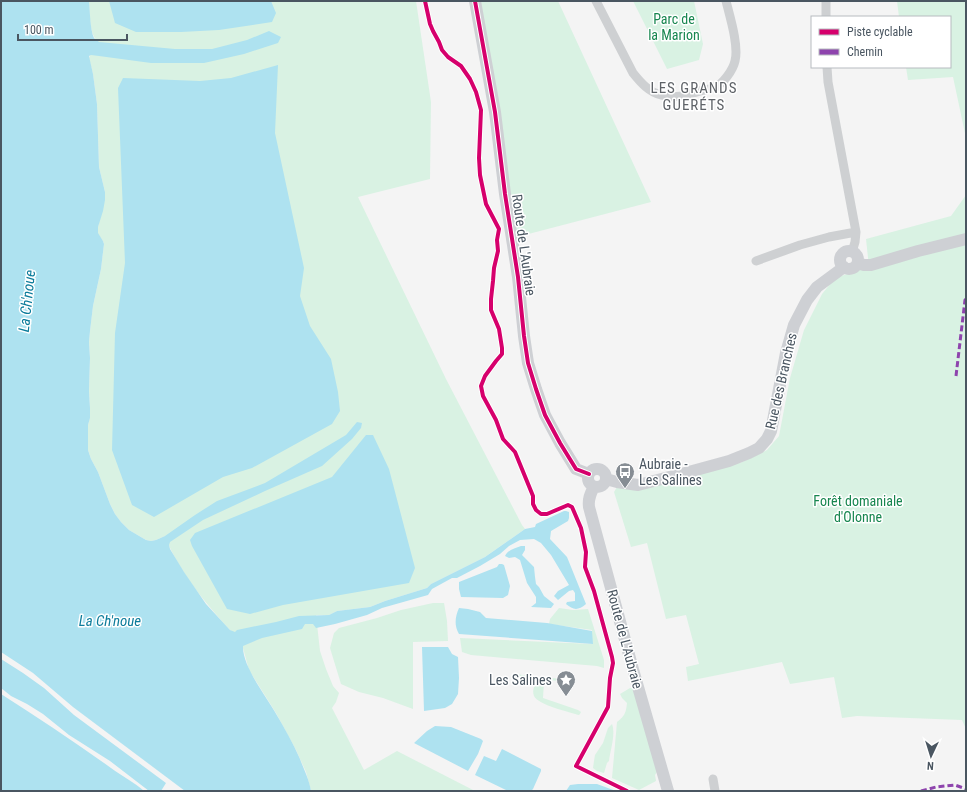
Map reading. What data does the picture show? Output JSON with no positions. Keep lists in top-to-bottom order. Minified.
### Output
{"streets":{"street":["Route de L'Aubraie","Rue des Branches"]},"crossings":[["Route de L'Aubraie","Rue des Branches"]],"districts":["LES GRANDS GUERÉTS"],"water":["La Ch'noue"],"parks":["Parc de la Marion","Forêt domaniale d'Olonne"],"places":{"bus stop":["Aubraie - Les Salines"],"place":["Les Salines"]},"legend":["Piste cyclable","Chemin"],"scale_bar":"100 m","north":"bottom"}
